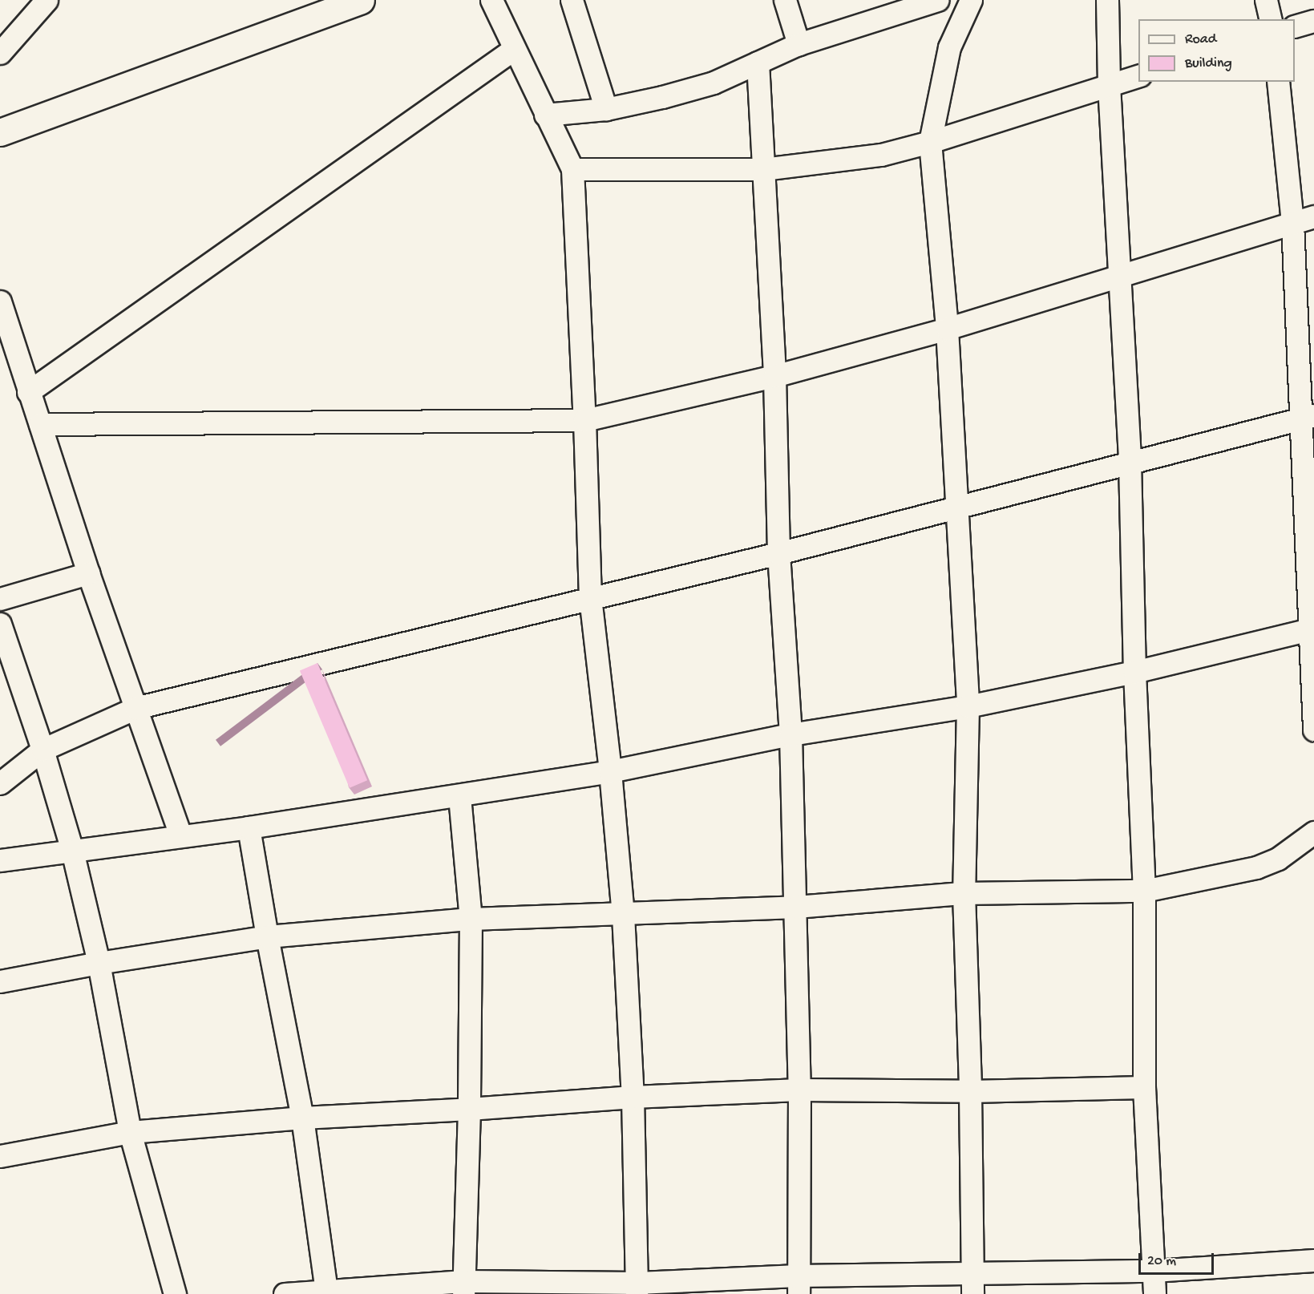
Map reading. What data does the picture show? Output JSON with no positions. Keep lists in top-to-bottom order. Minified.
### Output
{"legend":["Road","Building"],"scale_bar":"20 m"}
